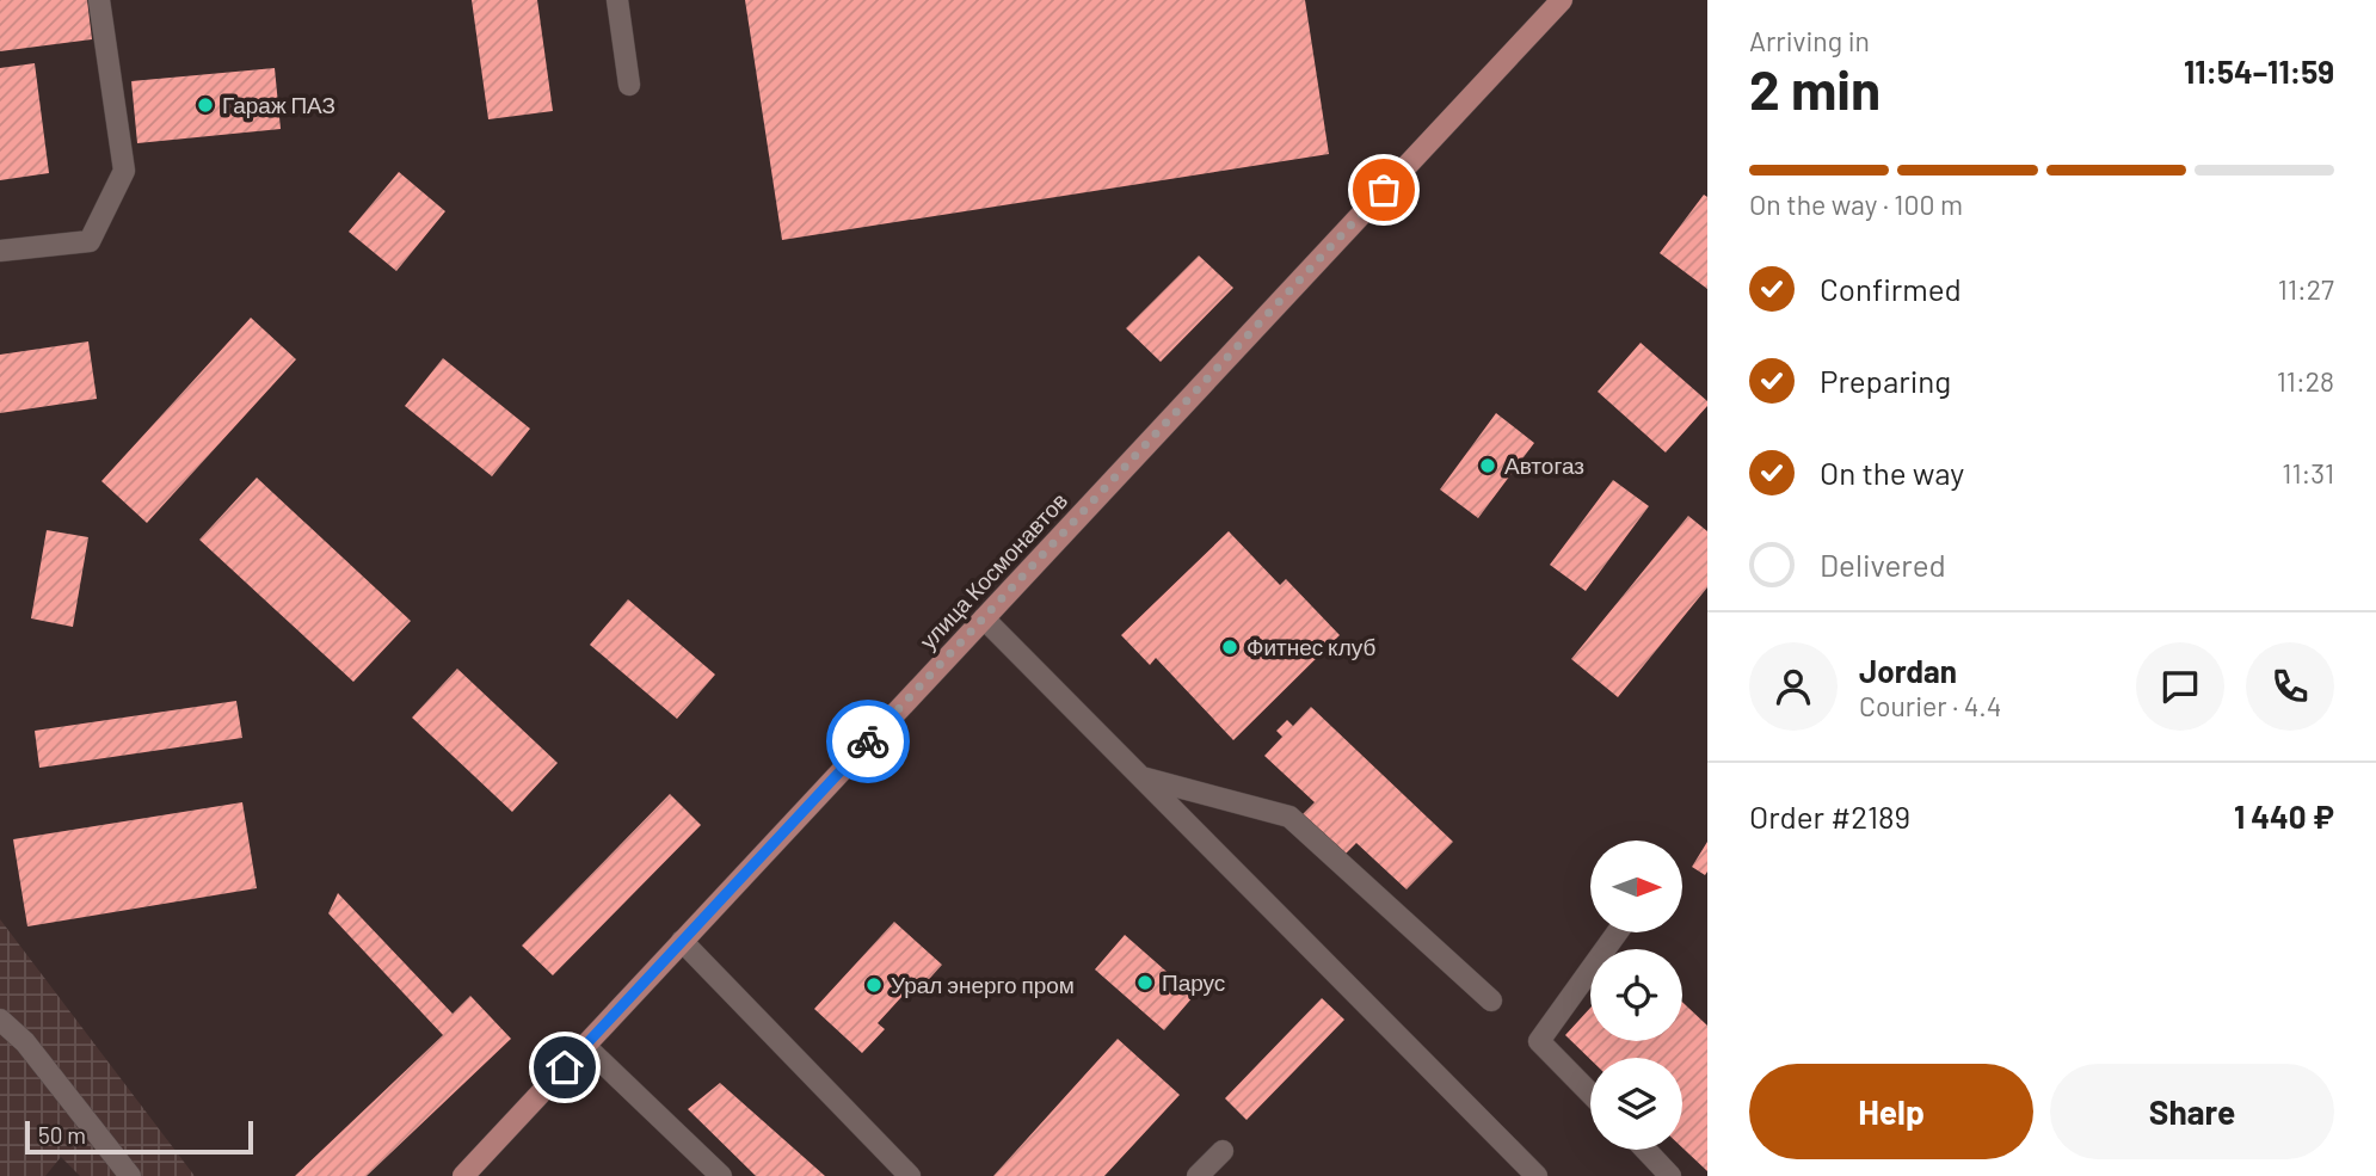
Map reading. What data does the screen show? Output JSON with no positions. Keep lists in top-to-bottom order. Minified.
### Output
{"streets":{"main road":["улица Космонавтов"]},"places":["Гараж ПАЗ","Автогаз","Фитнес клуб","Парус","Урал энерго пром"],"scale_bar":"50 m","north":"right","page":{"heading":["2 min","Arriving in","11:54–11:59"],"panel":["Jordan","Courier · 4.4","Order #2189","1 440 ₽"],"bar":"On the way · 100 m","list":[["Confirmed","11:27"],["Preparing","11:28"],["On the way","11:31"],"Delivered"],"buttons":["Help","Share"],"scale":"50 m"}}
